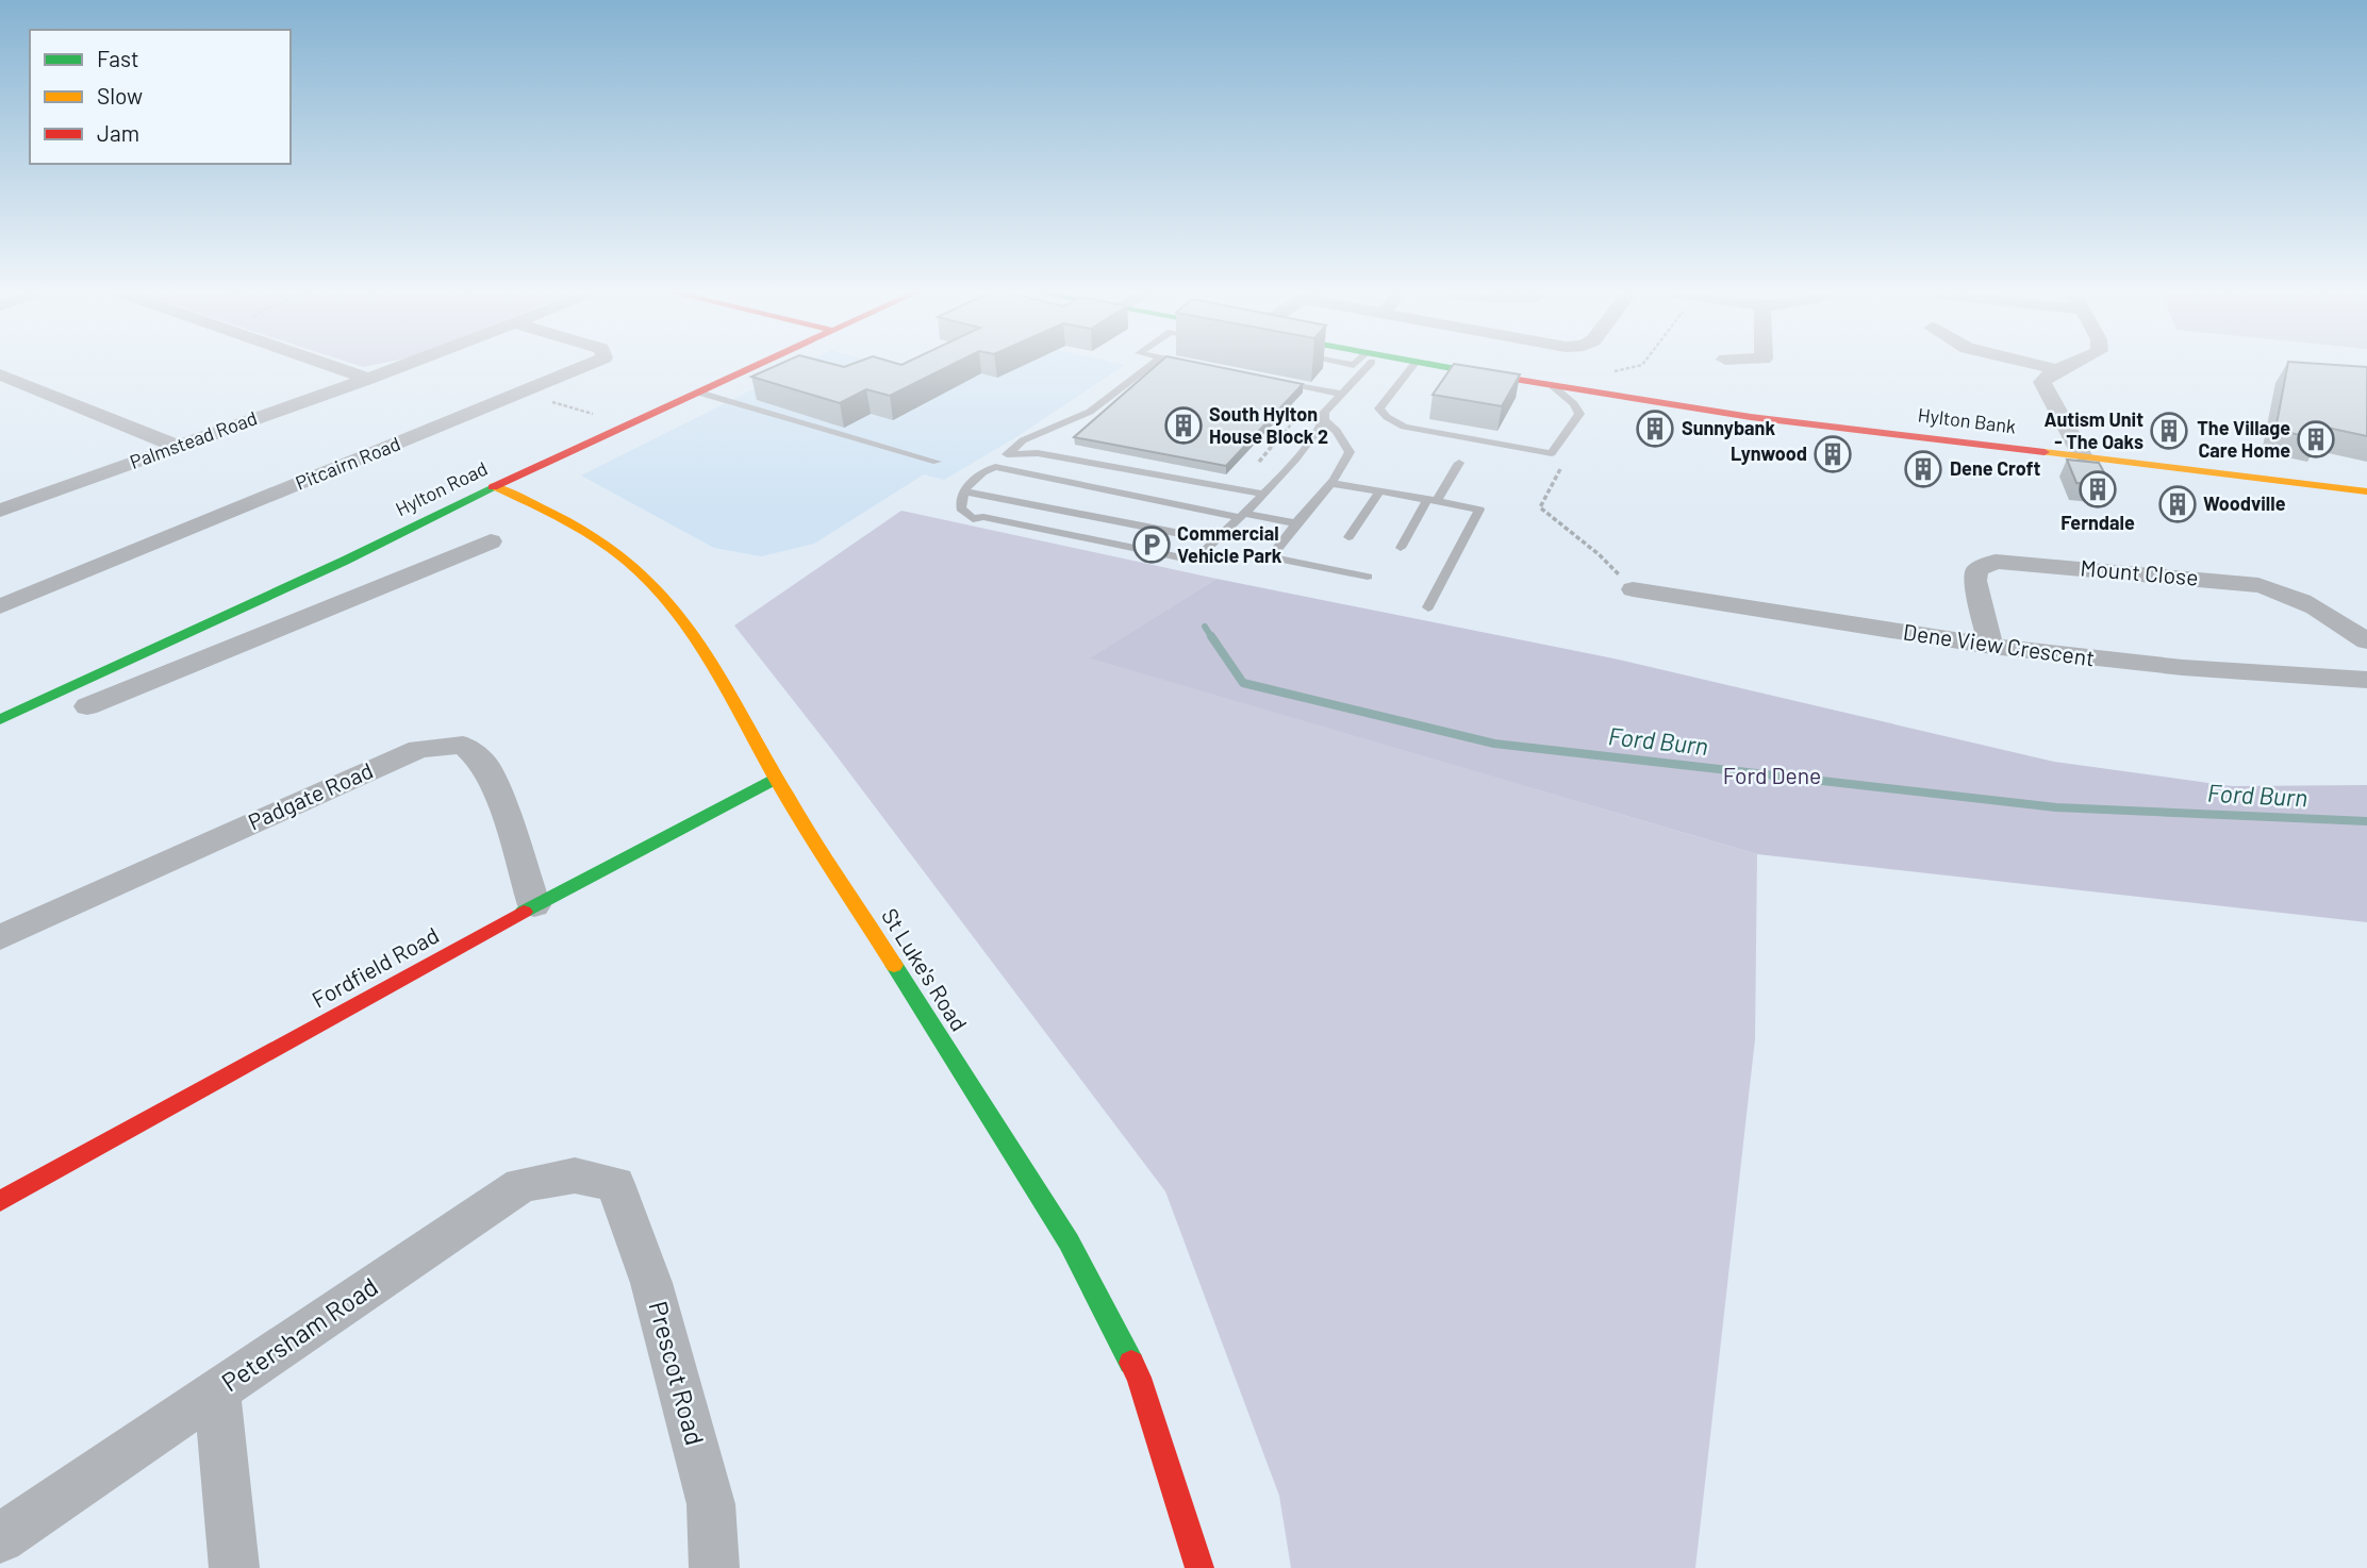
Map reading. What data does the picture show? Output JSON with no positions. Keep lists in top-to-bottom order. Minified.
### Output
{"streets":{"street":["Hylton Bank","Palmstead Road","Pitcairn Road","Hylton Road","Mount Close","Dene View Crescent","Padgate Road","Fordfield Road","St Luke's Road","Petersham Road","Prescot Road"]},"crossings":[["Hylton Road","St Luke's Road"],["Mount Close","Dene View Crescent"],["Padgate Road","Fordfield Road"],["Fordfield Road","St Luke's Road"],["Petersham Road","Prescot Road"]],"water":["Ford Burn"],"parks":["Ford Dene"],"places":{"building":["South Hylton House Block 2","Sunnybank","Autism Unit - The Oaks","The Village Care Home","Lynwood","Dene Croft","Ferndale","Woodville"],"parking":["Commercial Vehicle Park"]},"legend":["Fast","Slow","Jam"]}
